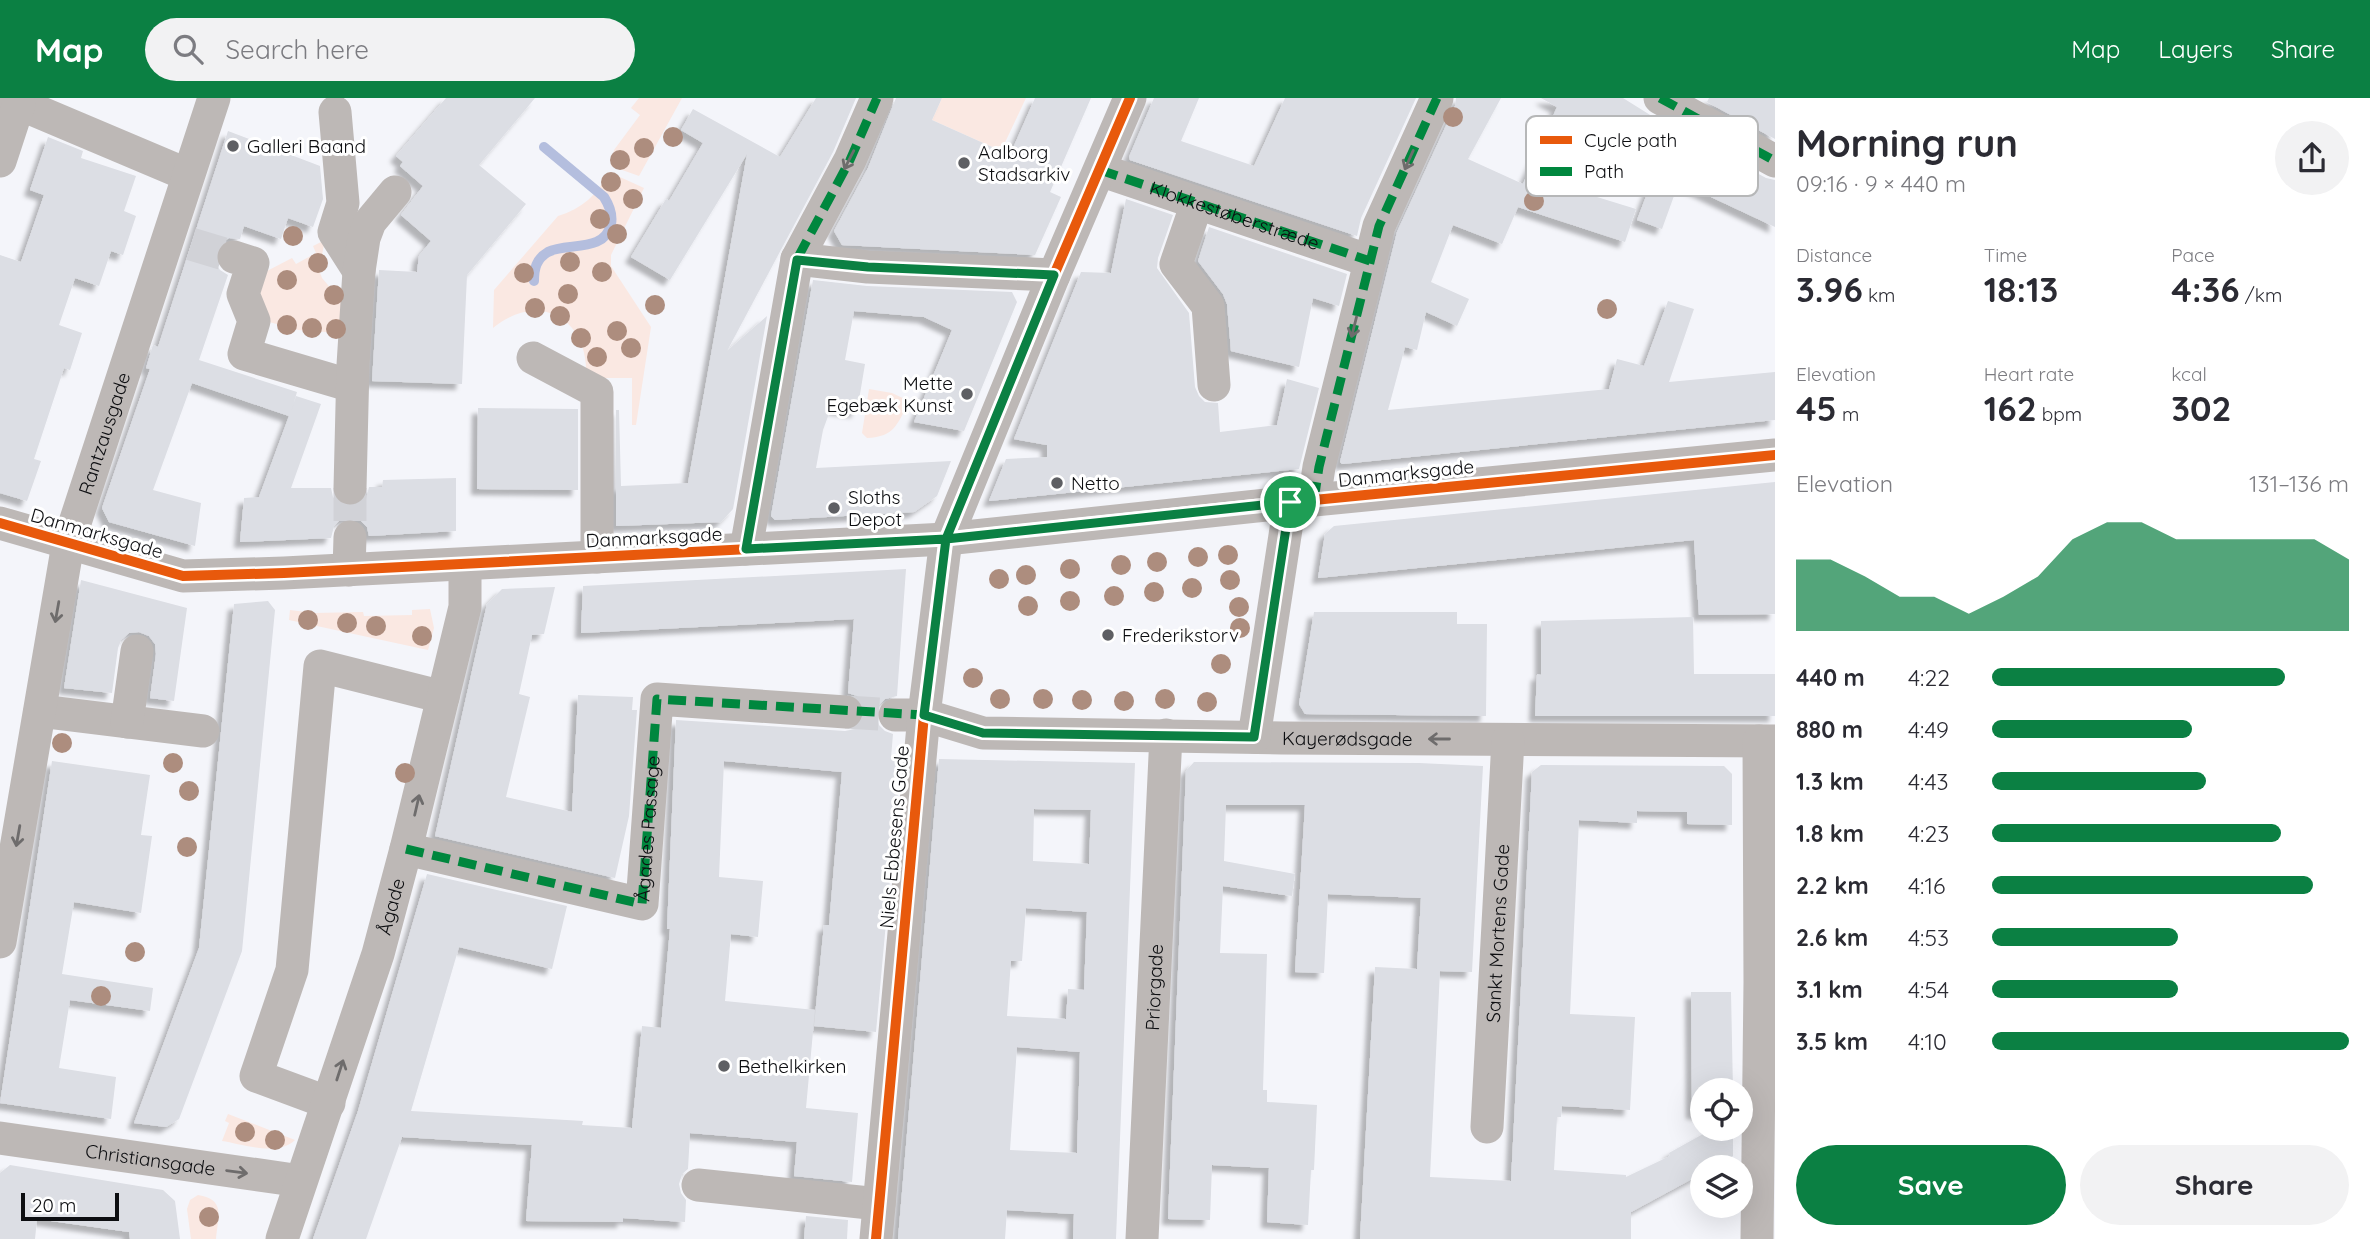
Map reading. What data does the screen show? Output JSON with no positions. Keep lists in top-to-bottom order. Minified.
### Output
{"streets":{"street":["Klokkestøberstræde","Rantzausgade","Danmarksgade","Kayerødsgade","Ågades Passage","Niels Ebbesens Gade","Ågade","Sankt Mortens Gade","Priorgade","Christiansgade"]},"crossings":[["Klokkestøberstræde","Niels Ebbesens Gade"],["Rantzausgade","Danmarksgade"],["Danmarksgade","Niels Ebbesens Gade"],["Danmarksgade","Ågade"],["Kayerødsgade","Niels Ebbesens Gade"],["Kayerødsgade","Sankt Mortens Gade"],["Kayerødsgade","Priorgade"],["Ågades Passage","Ågade"],["Ågade","Christiansgade"]],"one_way":["Rantzausgade","Ågade","Christiansgade"],"places":["Galleri Baand","Aalborg Stadsarkiv","Mette Egebæk Kunst","Netto","Sloths Depot","Frederikstorv","Bethelkirken"],"legend":["Cycle path","Path"],"scale_bar":"20 m","page":{"header":"Map","search":"Search here","nav":["Map","Layers","Share"],"heading":["Morning run","09:16 · 9 × 440 m"],"stats":[["Distance","3.96 km"],["Time","18:13"],["Pace","4:36 /km"],["Elevation","45 m"],["Heart rate","162 bpm"],["kcal","302"]],"chart":["Elevation","131–136 m"],"list":[{"name":"440 m","note":"4:22"},{"name":"880 m","note":"4:49"},{"name":"1.3 km","note":"4:43"},{"name":"1.8 km","note":"4:23"},{"name":"2.2 km","note":"4:16"},{"name":"2.6 km","note":"4:53"},{"name":"3.1 km","note":"4:54"},{"name":"3.5 km","note":"4:10"}],"buttons":["Save","Share"],"scale":"20 m"}}
